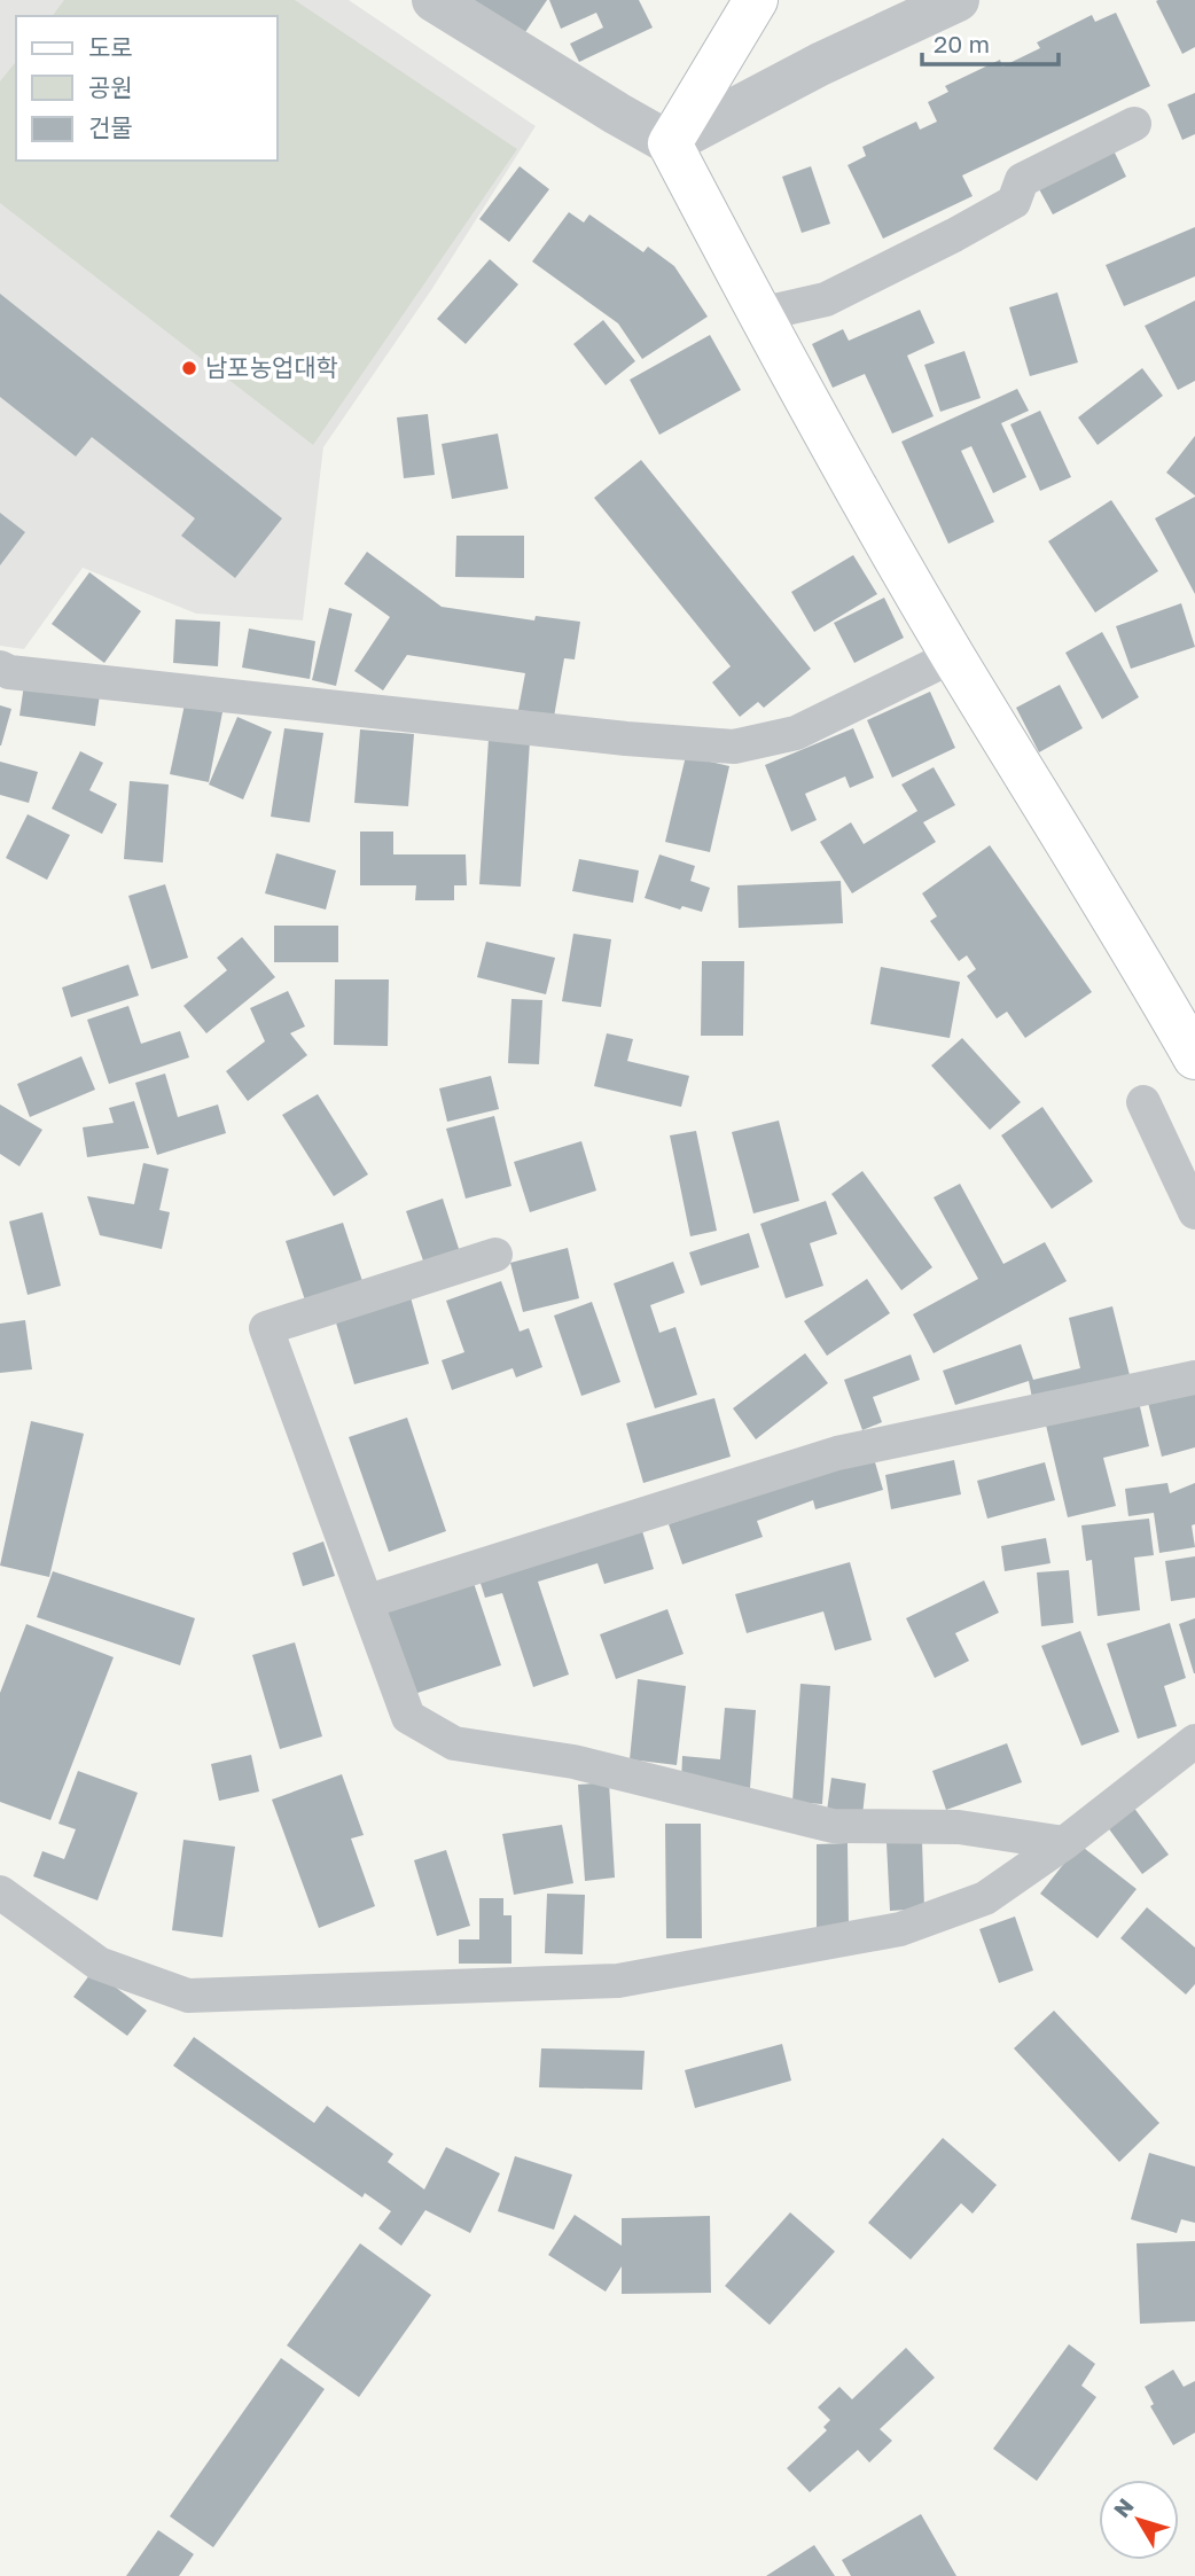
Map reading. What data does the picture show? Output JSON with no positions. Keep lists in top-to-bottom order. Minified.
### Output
{"places":["남포농업대학"],"legend":["도로","공원","건물"],"scale_bar":"20 m","north":"top left"}
